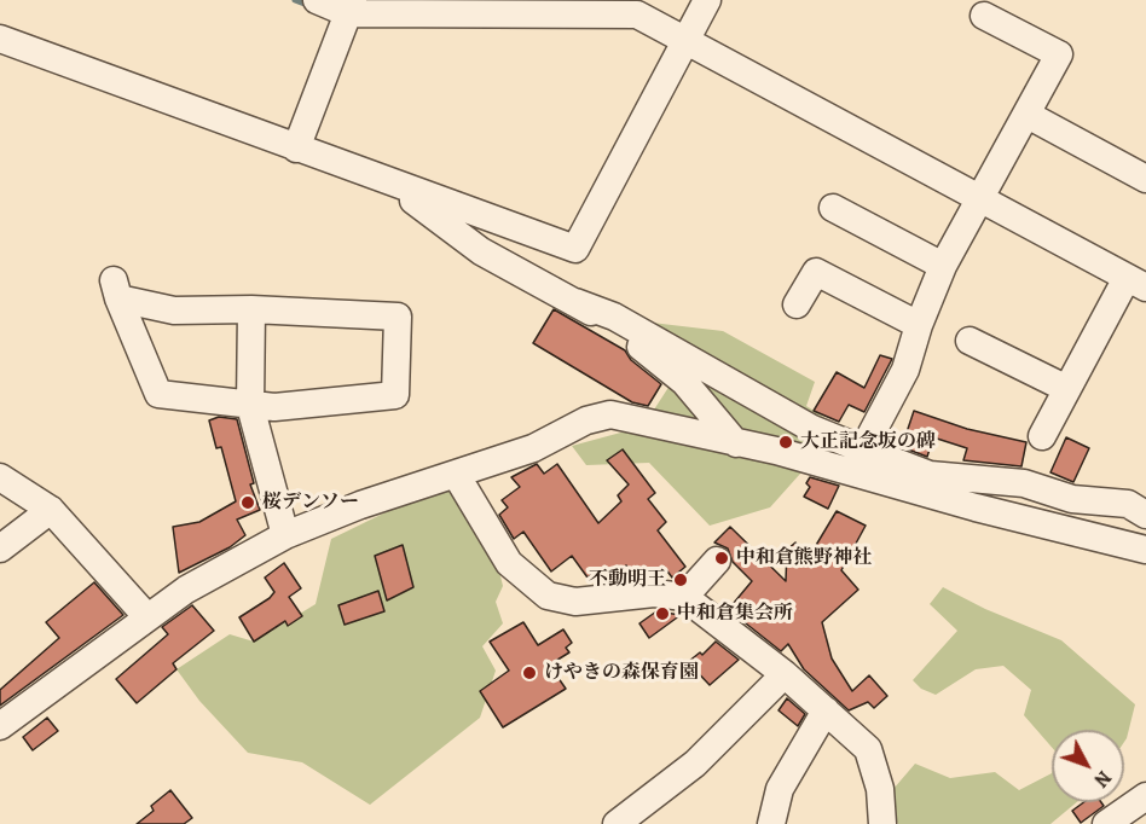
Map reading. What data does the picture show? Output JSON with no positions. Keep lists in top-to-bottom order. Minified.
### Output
{"places":["大正記念坂の碑","桜デンソー","中和倉熊野神社","不動明王","中和倉集会所","けやきの森保育園"],"north":"bottom right"}
